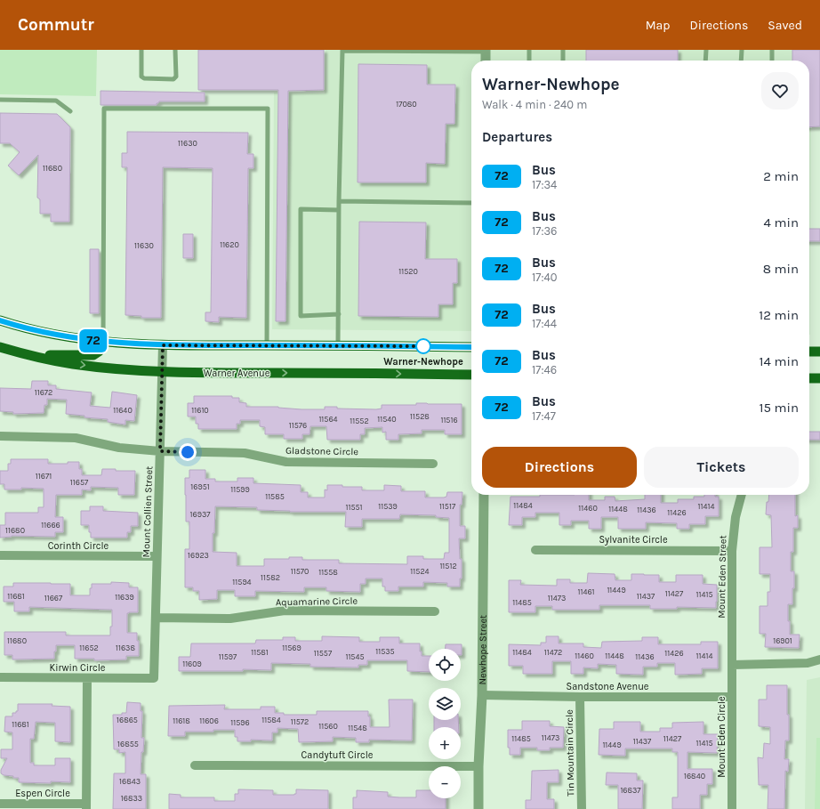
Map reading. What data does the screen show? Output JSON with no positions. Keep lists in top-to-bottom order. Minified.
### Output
{"streets":{"main road":["Warner Avenue"],"street":["Gladstone Circle","Mount Collien Street","Sylvanite Circle","Corinth Circle","Mount Eden Street","Aquamarine Circle","Newhope Street","Kirwin Circle","Sandstone Avenue","Mount Eden Circle","Tin Mountain Circle","Candytuft Circle","Espen Circle"]},"crossings":[["Warner Avenue","Mount Collien Street"],["Gladstone Circle","Mount Collien Street"],["Mount Collien Street","Corinth Circle"],["Mount Collien Street","Aquamarine Circle"],["Mount Collien Street","Kirwin Circle"],["Sylvanite Circle","Mount Eden Street"],["Mount Eden Street","Mount Eden Circle"],["Newhope Street","Sandstone Avenue"],["Newhope Street","Candytuft Circle"],["Sandstone Avenue","Mount Eden Circle"],["Sandstone Avenue","Tin Mountain Circle"]],"places":["Warner-Newhope"],"lines":["bus line 72"],"house_numbers":["17080","11630","11680","11620","11630","11520","11672","11640","11610","11528","11564","11540","11516","11552","11576","11671","11657","16951","11599","11585","11484","11539","11517","11414","11551","11460","11448","11436","11426","16937","11666","11680","16923","11512","11570","11524","11558","11582","11594","11449","11461","11427","11415","11681","11437","11639","11667","11473","11485","11680","16901","11652","11638","11569","11535","11581","11484","11472","11557","11426","11460","11448","11414","11597","11545","11436","11609","16865","11584","11618","11606","11572","11596","11681","11560","11548","11473","11485","11427","11437","11415","16855","11449","16840","16843","16837","16833"],"page":{"header":"Commutr","nav":["Map","Directions","Saved"],"on_map":"72","heading":[["Warner-Newhope","Walk · 4 min · 240 m"],"Departures"],"list":[{"mark":"72","name":"Bus","note":"17:34","value":"2 min"},{"mark":"72","name":"Bus","note":"17:36","value":"4 min"},{"mark":"72","name":"Bus","note":"17:40","value":"8 min"},{"mark":"72","name":"Bus","note":"17:44","value":"12 min"},{"mark":"72","name":"Bus","note":"17:46","value":"14 min"},{"mark":"72","name":"Bus","note":"17:47","value":"15 min"}],"buttons":["Directions","Tickets"],"map_buttons":["+","−"]}}
